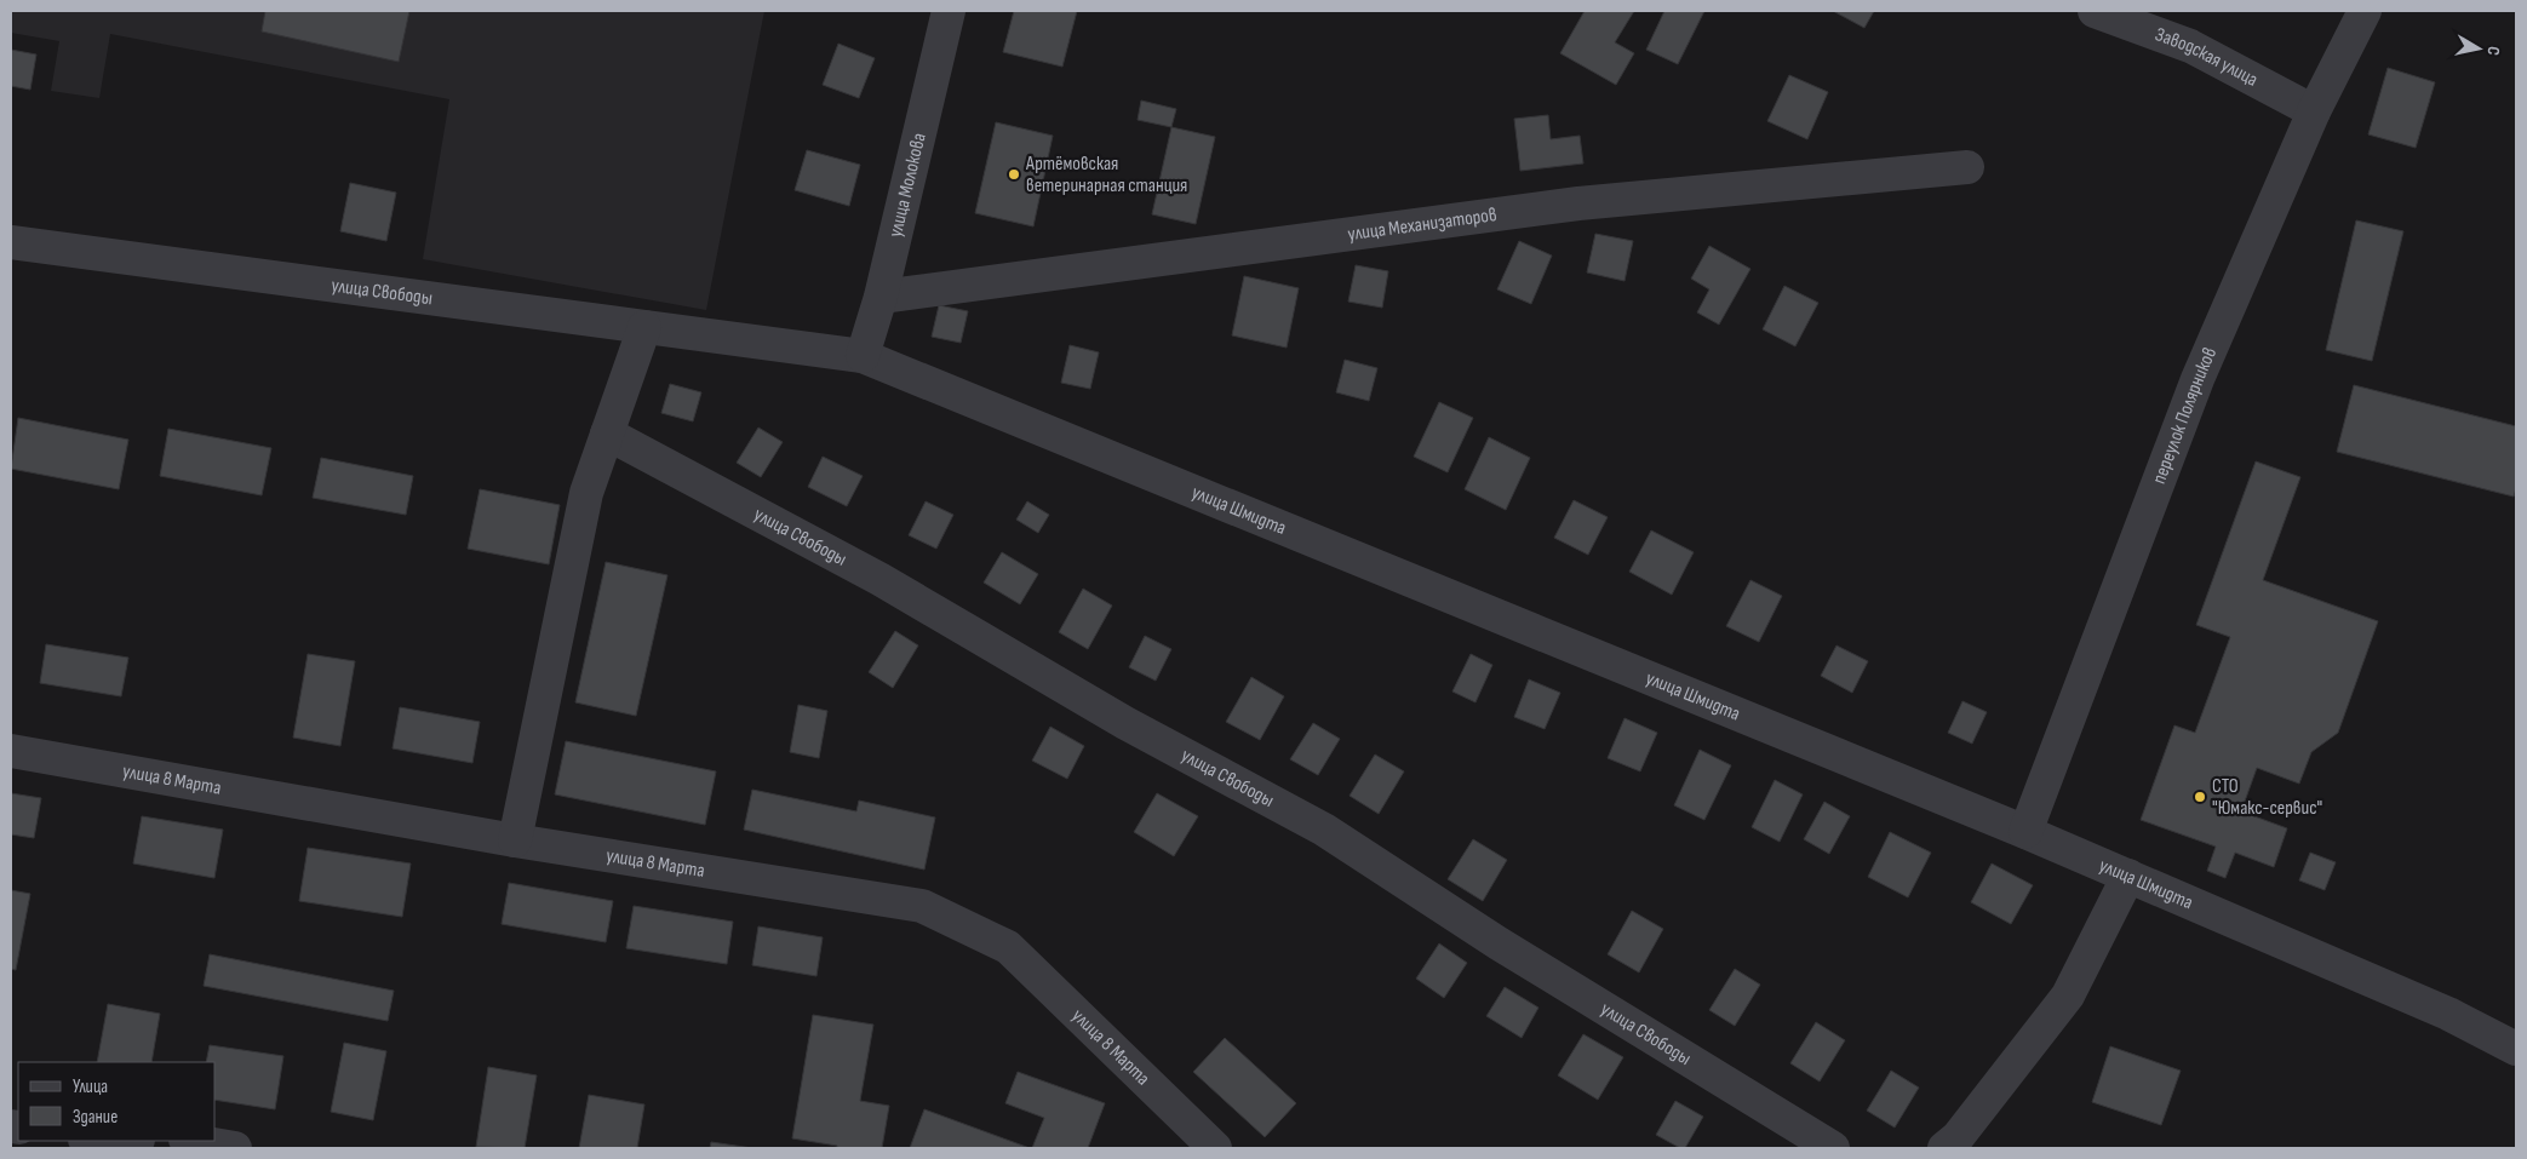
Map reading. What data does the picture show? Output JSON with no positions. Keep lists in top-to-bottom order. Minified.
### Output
{"streets":{"street":["Заводская улица","улица Молокова","улица Механизаторов","улица Свободы","переулок Полярников","улица Шмидта","улица 8 Марта"]},"crossings":[["Заводская улица","переулок Полярников"],["улица Молокова","улица Механизаторов"],["улица Молокова","улица Свободы"],["улица Молокова","улица Шмидта"],["улица Свободы","улица Шмидта"],["переулок Полярников","улица Шмидта"]],"places":["Артёмовская ветеринарная станция","СТО \"Юмакс-сервис\""],"legend":["Улица","Здание"],"north":"right"}
